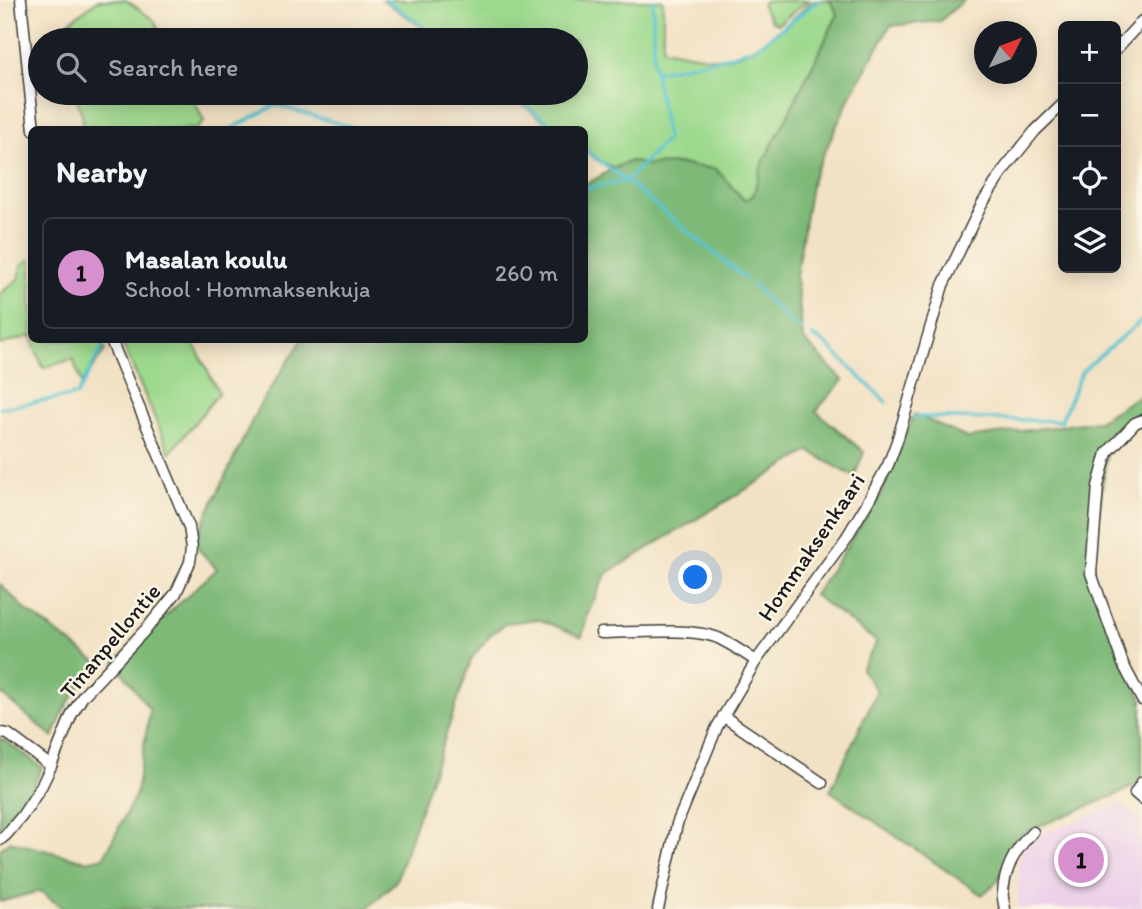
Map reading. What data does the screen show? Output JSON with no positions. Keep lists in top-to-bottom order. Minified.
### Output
{"streets":{"street":["Hommaksenkaari","Tinanpellontie"]},"north":"top right","page":{"map_buttons":["+","−"],"search":"Search here","heading":"Nearby","list":[{"mark":"1","name":"Masalan koulu","note":"School · Hommaksenkuja","value":"260 m"}],"pins":"1"}}
